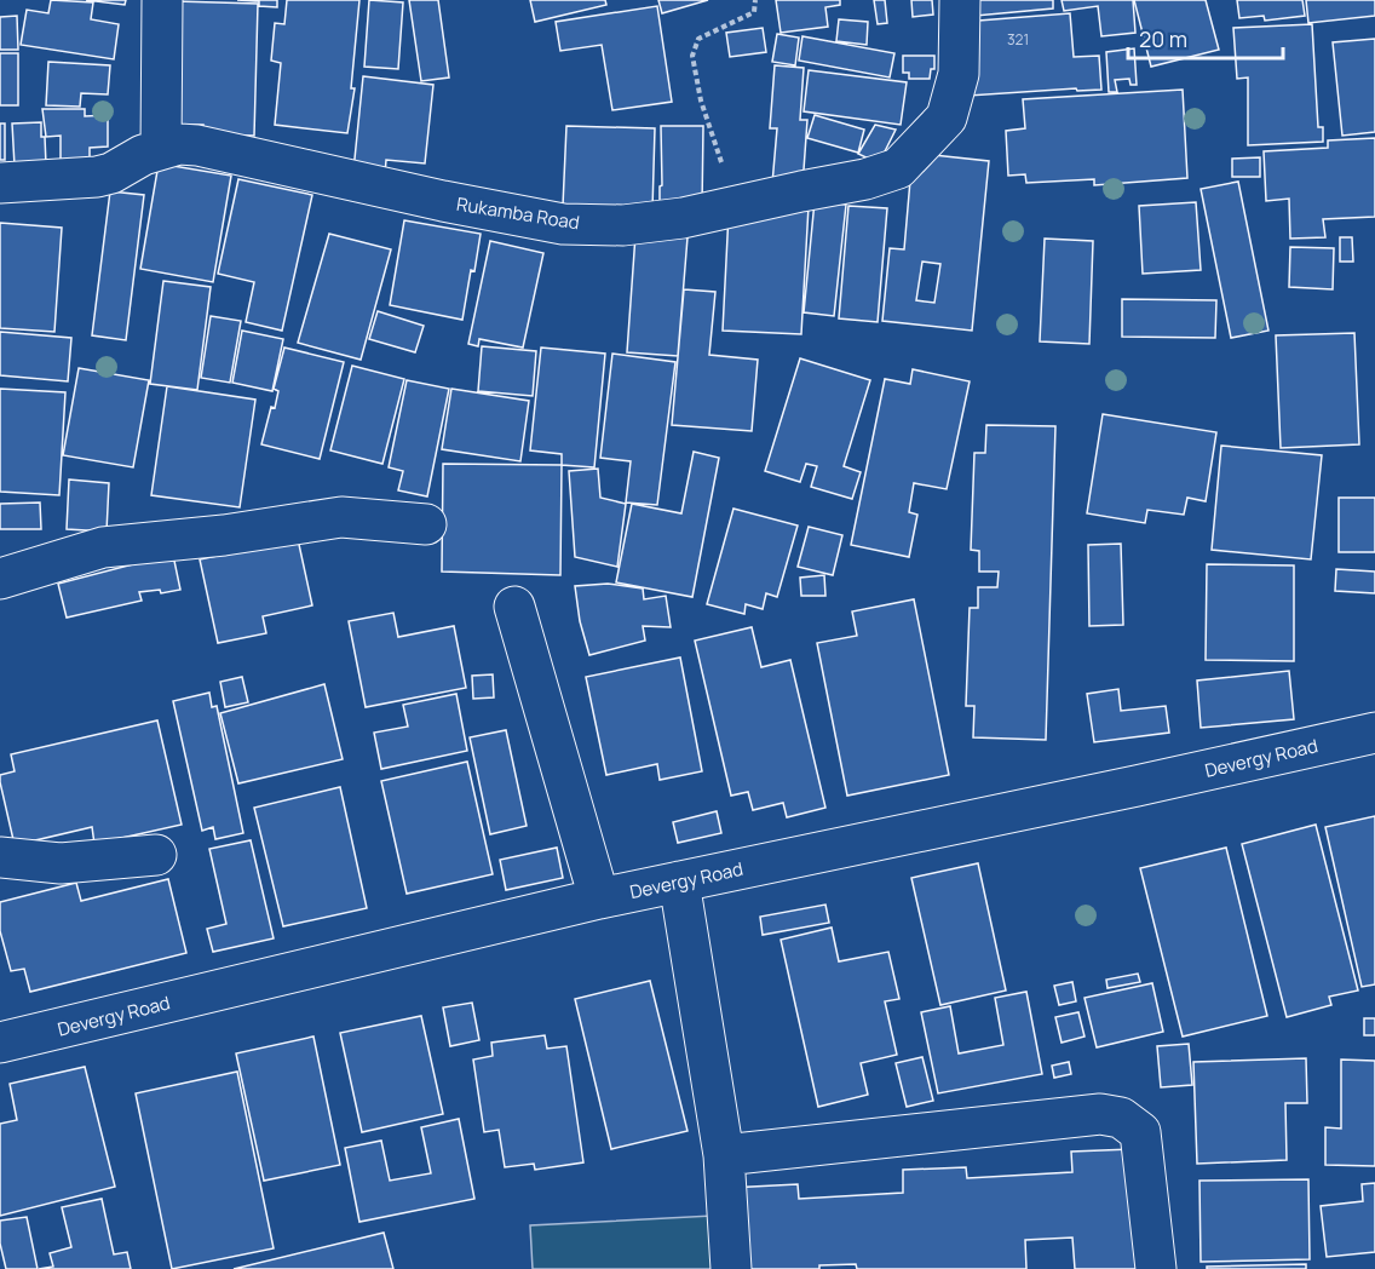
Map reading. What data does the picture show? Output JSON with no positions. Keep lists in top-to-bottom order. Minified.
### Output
{"streets":{"street":["Rukamba Road","Devergy Road"]},"house_numbers":["321"],"scale_bar":"20 m"}
